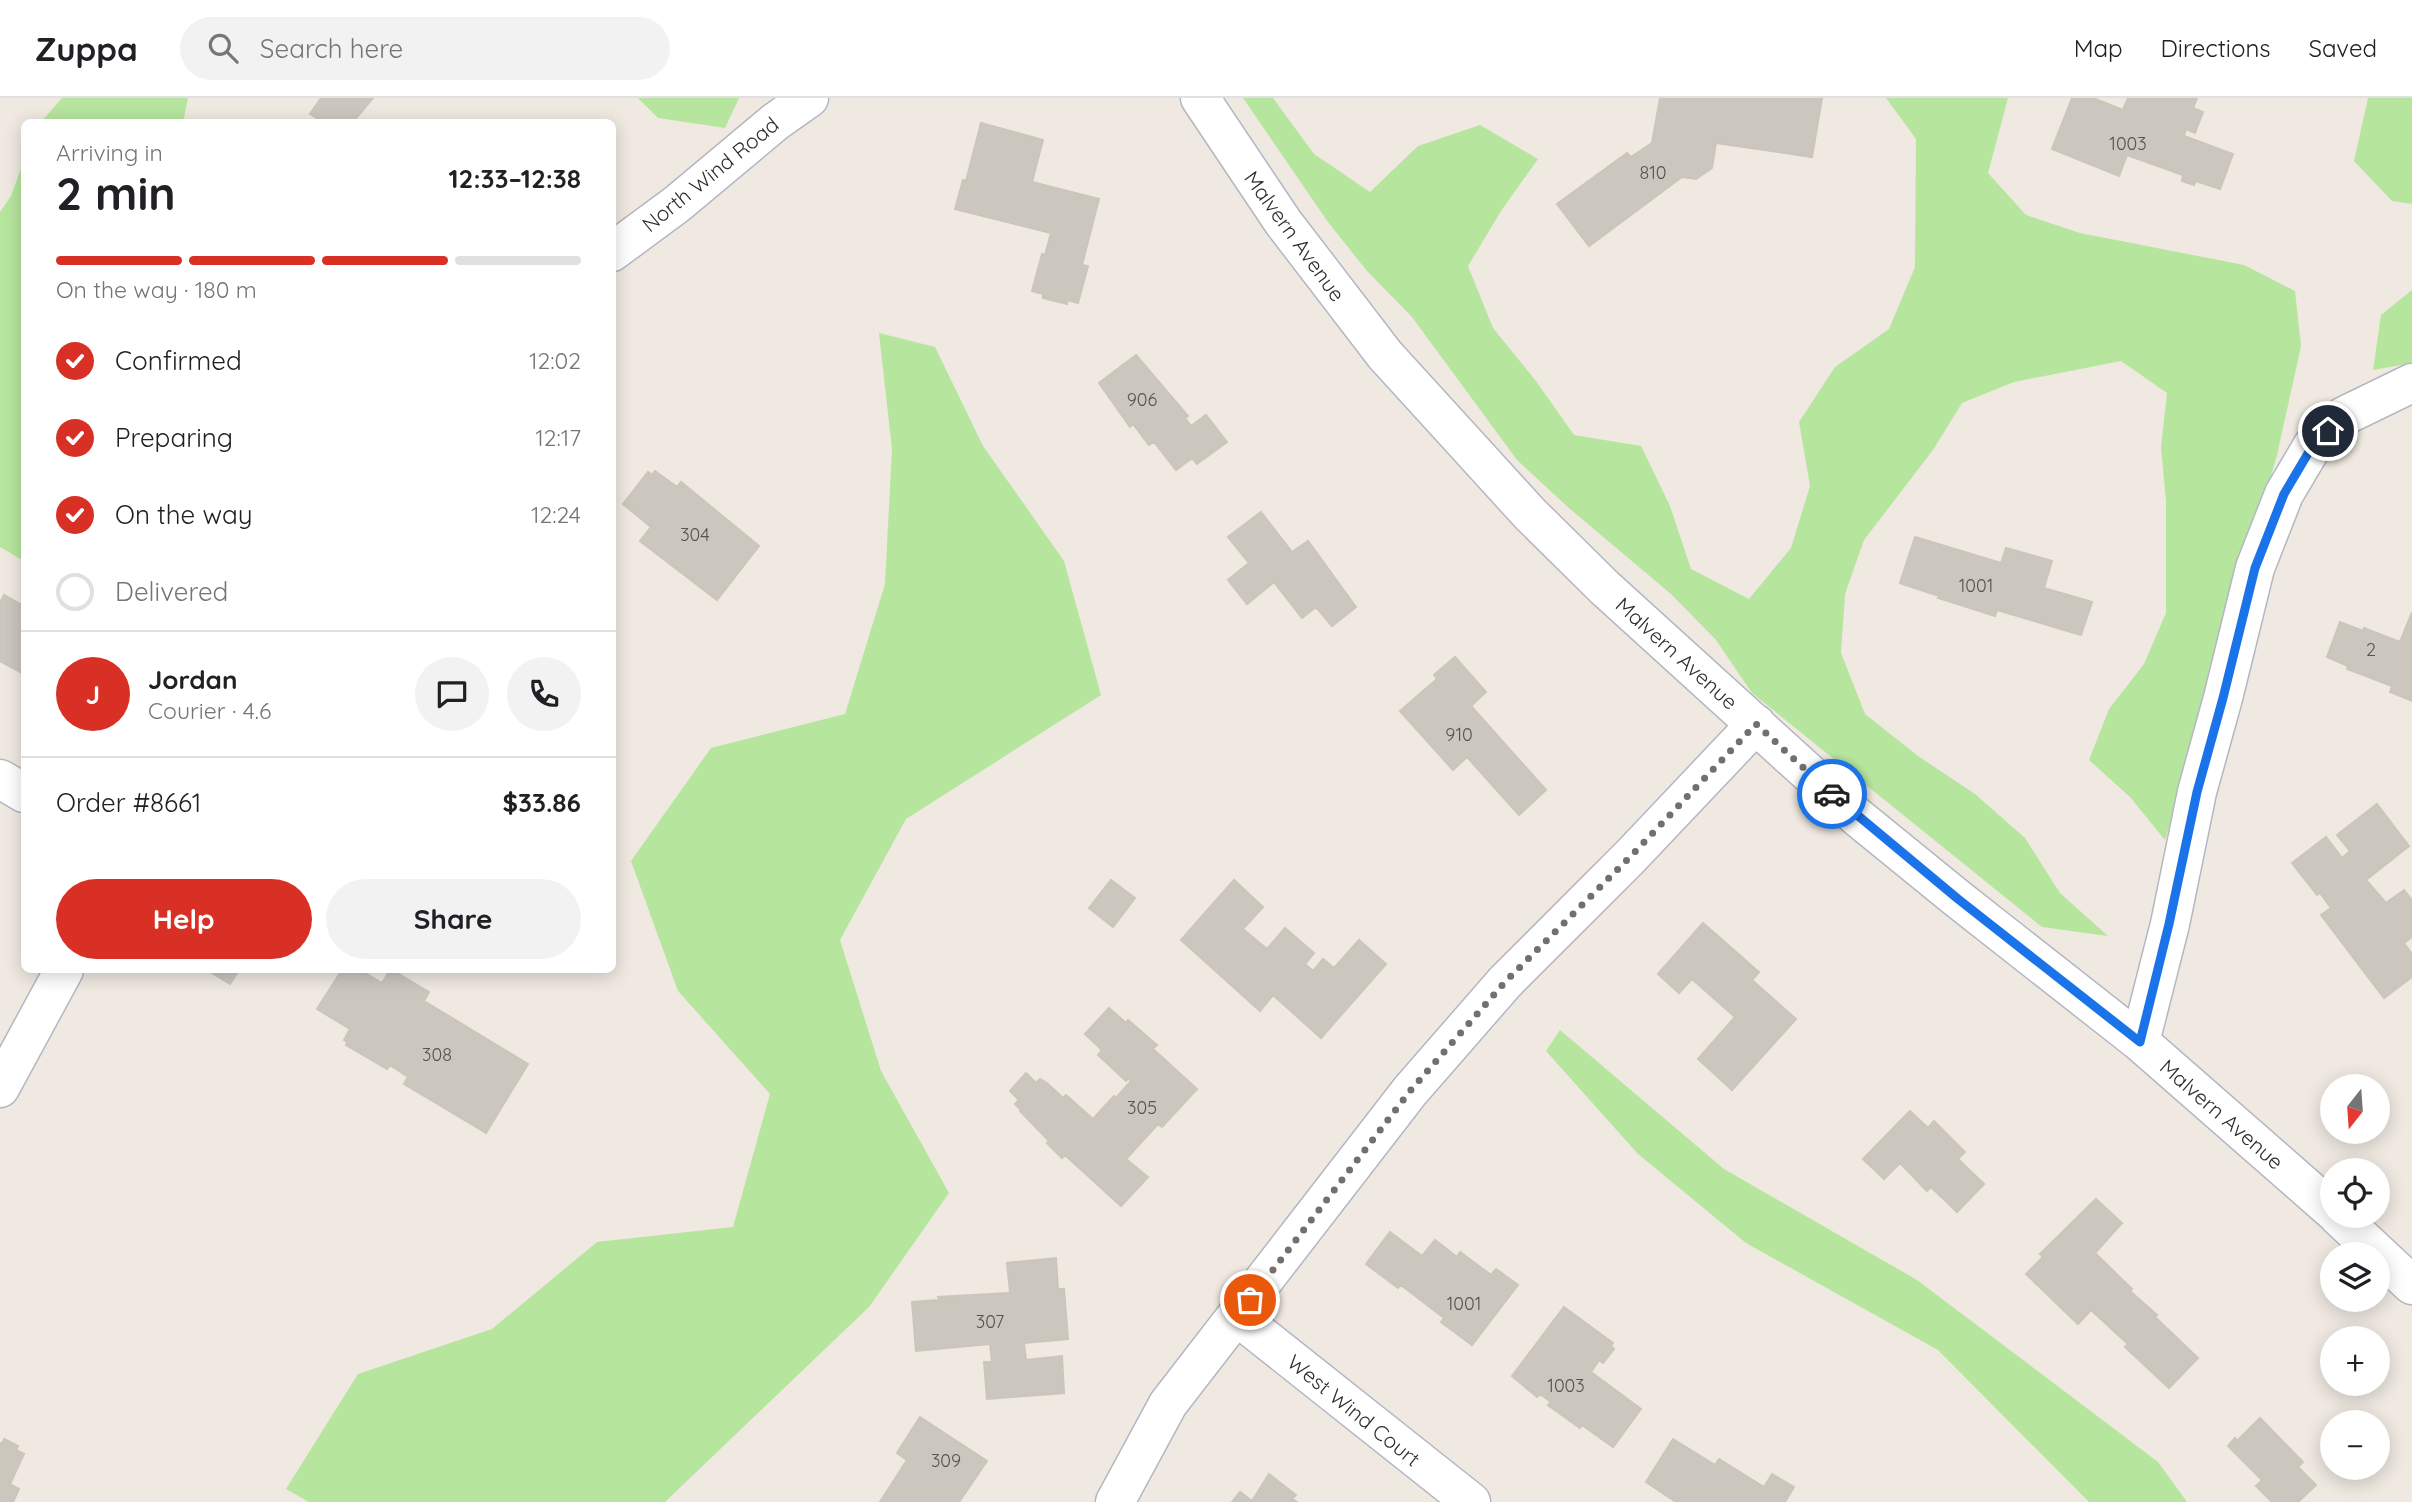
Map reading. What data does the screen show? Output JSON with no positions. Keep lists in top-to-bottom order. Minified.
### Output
{"streets":{"street":["North Wind Road","Malvern Avenue","West Wind Court"]},"house_numbers":["1003","810","906","304","1001","2","910","308","305","1001","307","1003","309"],"north":"bottom","page":{"header":"Zuppa","search":"Search here","nav":["Map","Directions","Saved"],"heading":["2 min","Arriving in","12:33–12:38"],"panel":["Jordan","Courier · 4.6","Order #8661","$33.86"],"bar":"On the way · 180 m","list":[["Confirmed","12:02"],["Preparing","12:17"],["On the way","12:24"],"Delivered"],"round":"J","buttons":["Help","Share"],"map_buttons":["+","−"]}}
